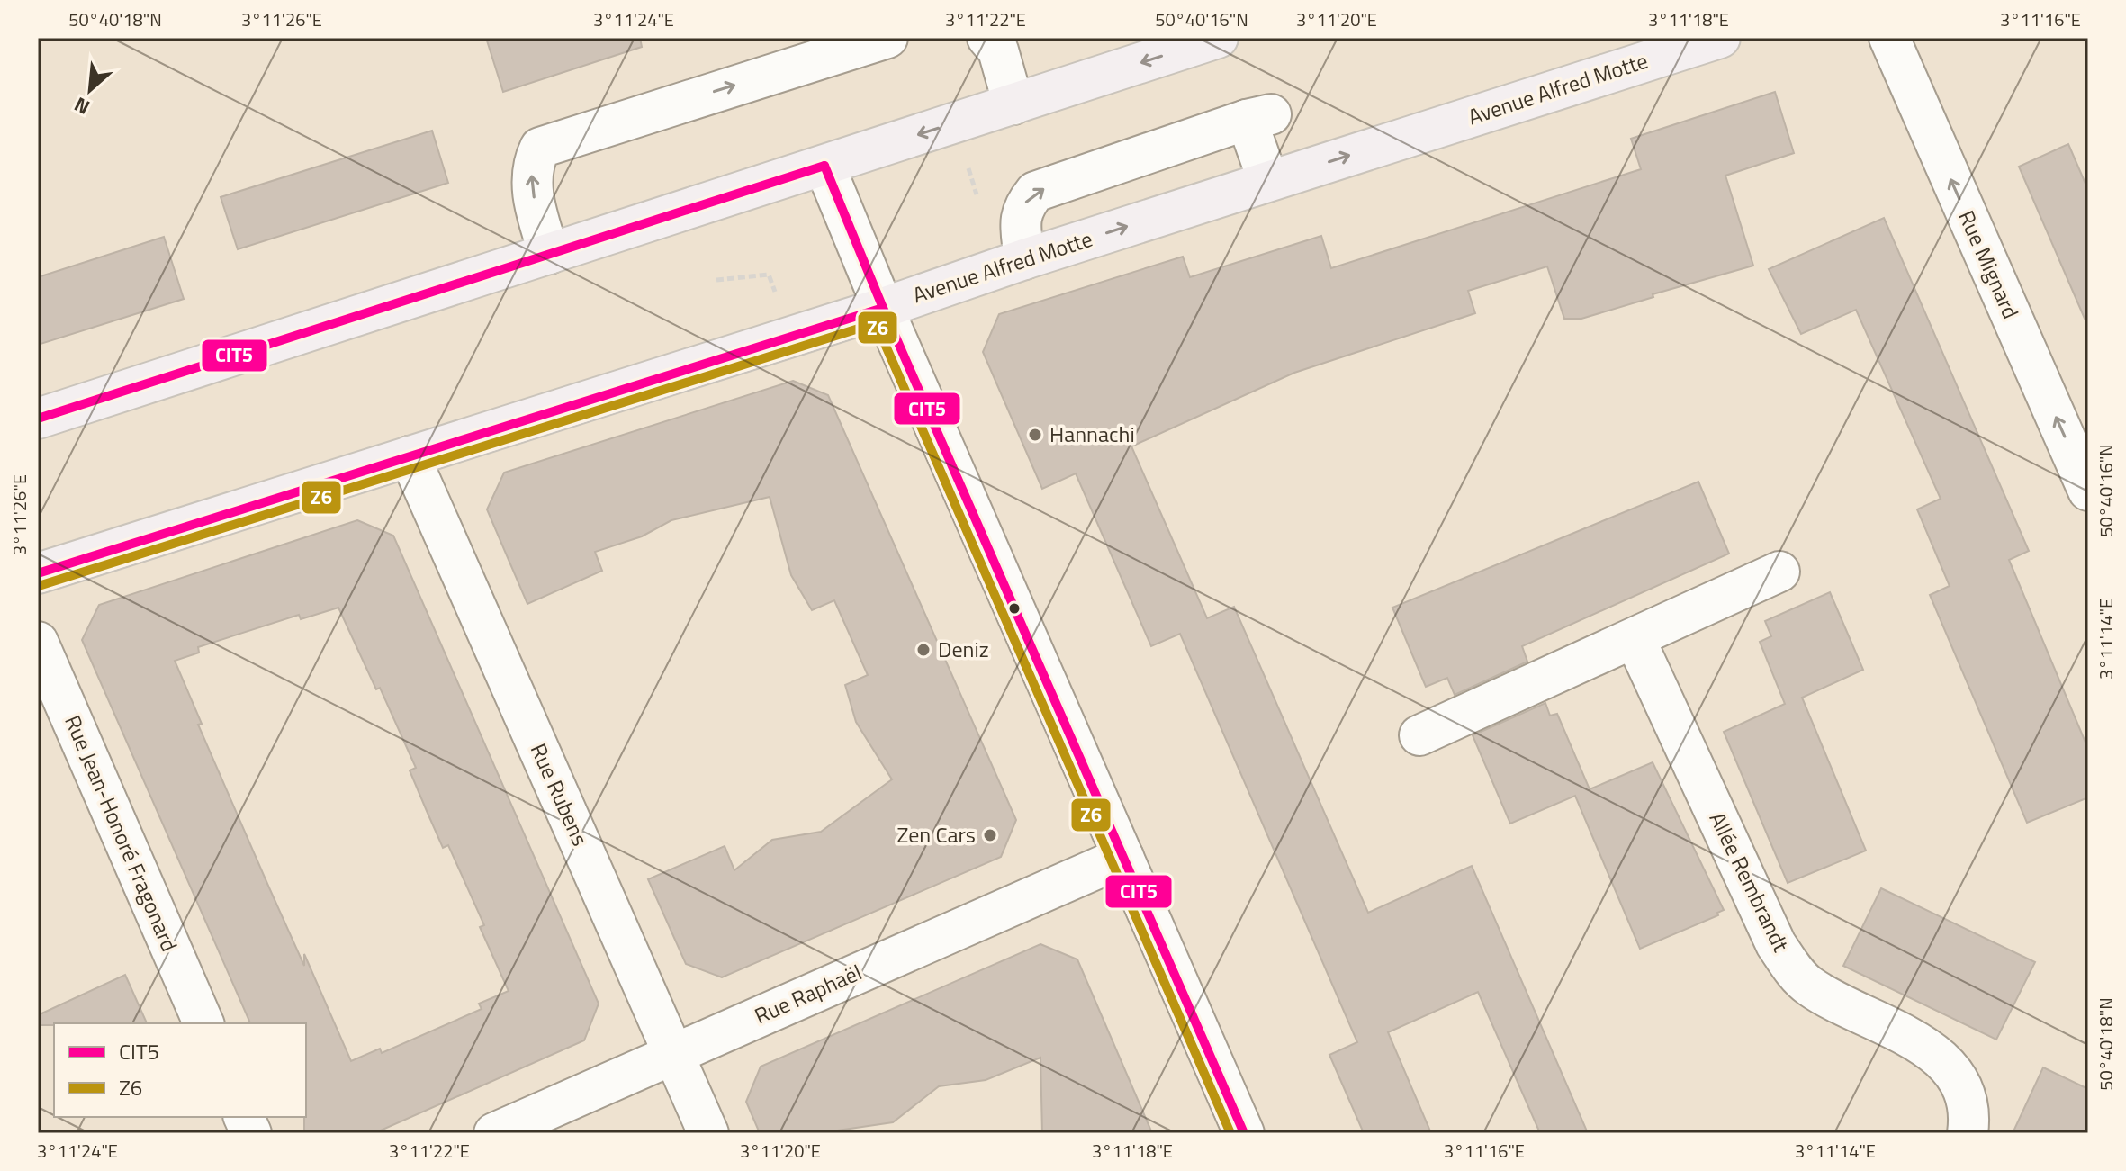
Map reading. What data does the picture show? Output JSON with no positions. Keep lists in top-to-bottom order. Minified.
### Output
{"streets":{"main road":["Avenue Alfred Motte"],"street":["Rue Mignard","Rue Rubens","Rue Jean-Honoré Fragonard","Allée Rembrandt","Rue Raphaël"]},"crossings":[["Avenue Alfred Motte","Rue Rubens"],["Rue Rubens","Rue Raphaël"]],"one_way":["Rue Mignard"],"places":["Hannachi","Deniz","Zen Cars"],"lines":["transit line CIT5","transit line Z6"],"legend":["CIT5","Z6"],"north":"bottom left","coordinates":["50°40'18\"N","3°11'26\"E","3°11'24\"E","3°11'22\"E","50°40'16\"N","3°11'20\"E","3°11'18\"E","3°11'16\"E","3°11'14\"E"]}
